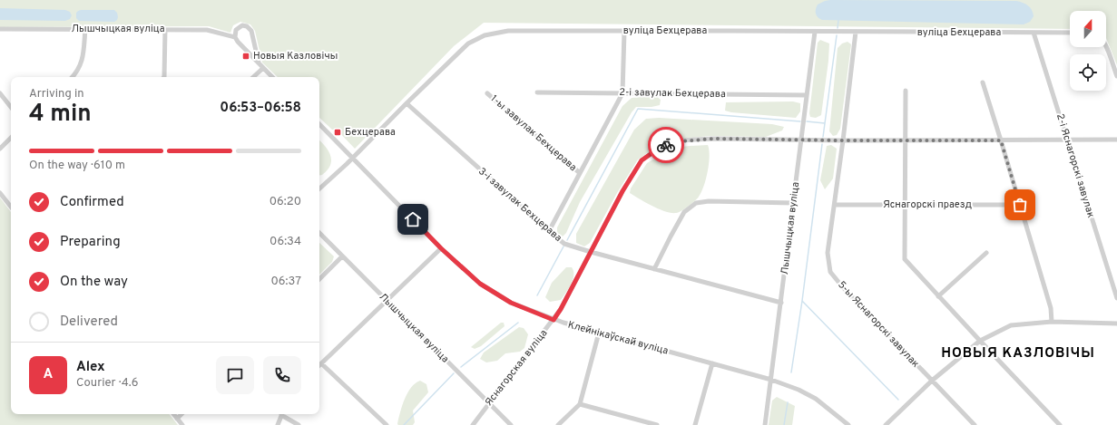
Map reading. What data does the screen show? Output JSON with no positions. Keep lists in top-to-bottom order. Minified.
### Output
{"streets":{"street":["Лышчыцкая вуліца","вуліца Бехцерава","2-і завулак Бехцерава","1-ы завулак Бехцерава","2-і Яснагорскі завулак","3-і завулак Бехцерава","Яснагорскі праезд","5-ы Яснагорскі завулак","Клейнікаўскай вуліца","Яснагорская вуліца"]},"crossings":[["Лышчыцкая вуліца","вуліца Бехцерава"],["Лышчыцкая вуліца","2-і завулак Бехцерава"],["Лышчыцкая вуліца","3-і завулак Бехцерава"],["Лышчыцкая вуліца","Клейнікаўскай вуліца"],["Лышчыцкая вуліца","Яснагорская вуліца"],["вуліца Бехцерава","1-ы завулак Бехцерава"],["вуліца Бехцерава","2-і Яснагорскі завулак"],["вуліца Бехцерава","3-і завулак Бехцерава"],["вуліца Бехцерава","5-ы Яснагорскі завулак"],["вуліца Бехцерава","Клейнікаўскай вуліца"],["2-і завулак Бехцерава","1-ы завулак Бехцерава"],["1-ы завулак Бехцерава","3-і завулак Бехцерава"],["2-і Яснагорскі завулак","Яснагорская вуліца"],["3-і завулак Бехцерава","Яснагорская вуліца"],["Яснагорскі праезд","5-ы Яснагорскі завулак"],["5-ы Яснагорскі завулак","Яснагорская вуліца"],["Клейнікаўскай вуліца","Яснагорская вуліца"]],"districts":["НОВЫЯ КАЗЛОВІЧЫ"],"places":{"transit":["Новыя Казловічы","Бехцерава"]},"north":"top","page":{"heading":["4 min","Arriving in","06:53–06:58"],"panel":["Alex","Courier · 4.6"],"bar":"On the way · 610 m","list":[["Confirmed","06:20"],["Preparing","06:34"],["On the way","06:37"],"Delivered"],"round":"A"}}
